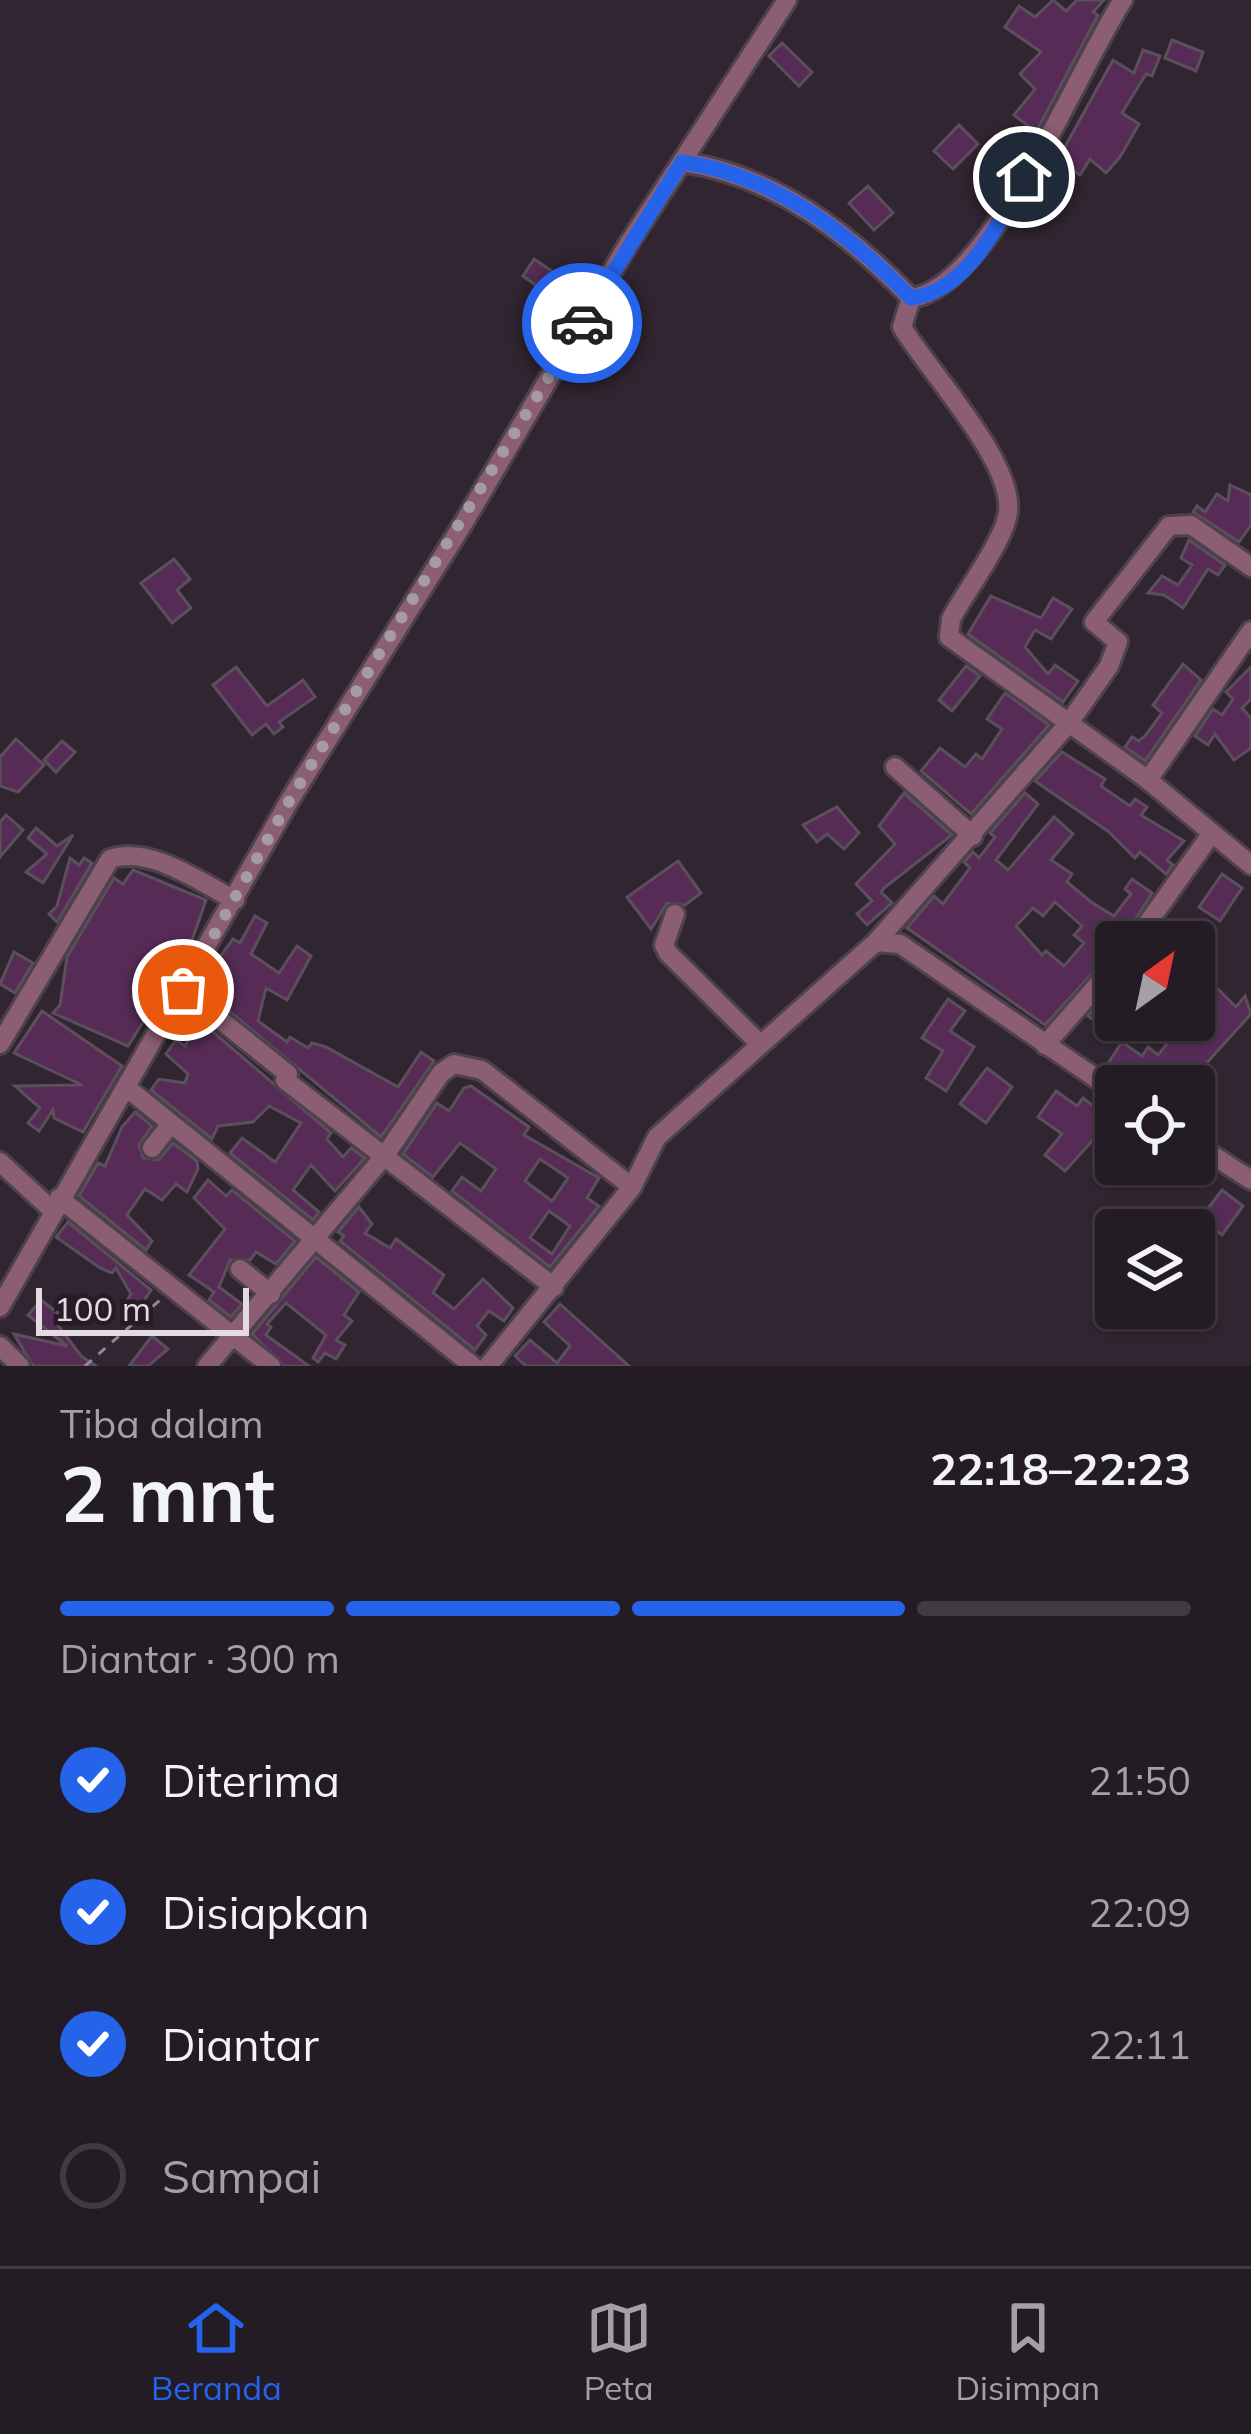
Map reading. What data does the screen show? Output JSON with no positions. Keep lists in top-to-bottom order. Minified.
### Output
{"scale_bar":"100 m","north":"top right","page":{"scale":"100 m","heading":["2 mnt","Tiba dalam","22:18–22:23"],"bar":"Diantar · 300 m","list":[["Diterima","21:50"],["Disiapkan","22:09"],["Diantar","22:11"],"Sampai"],"tabs":["Beranda","Peta","Disimpan"]}}
